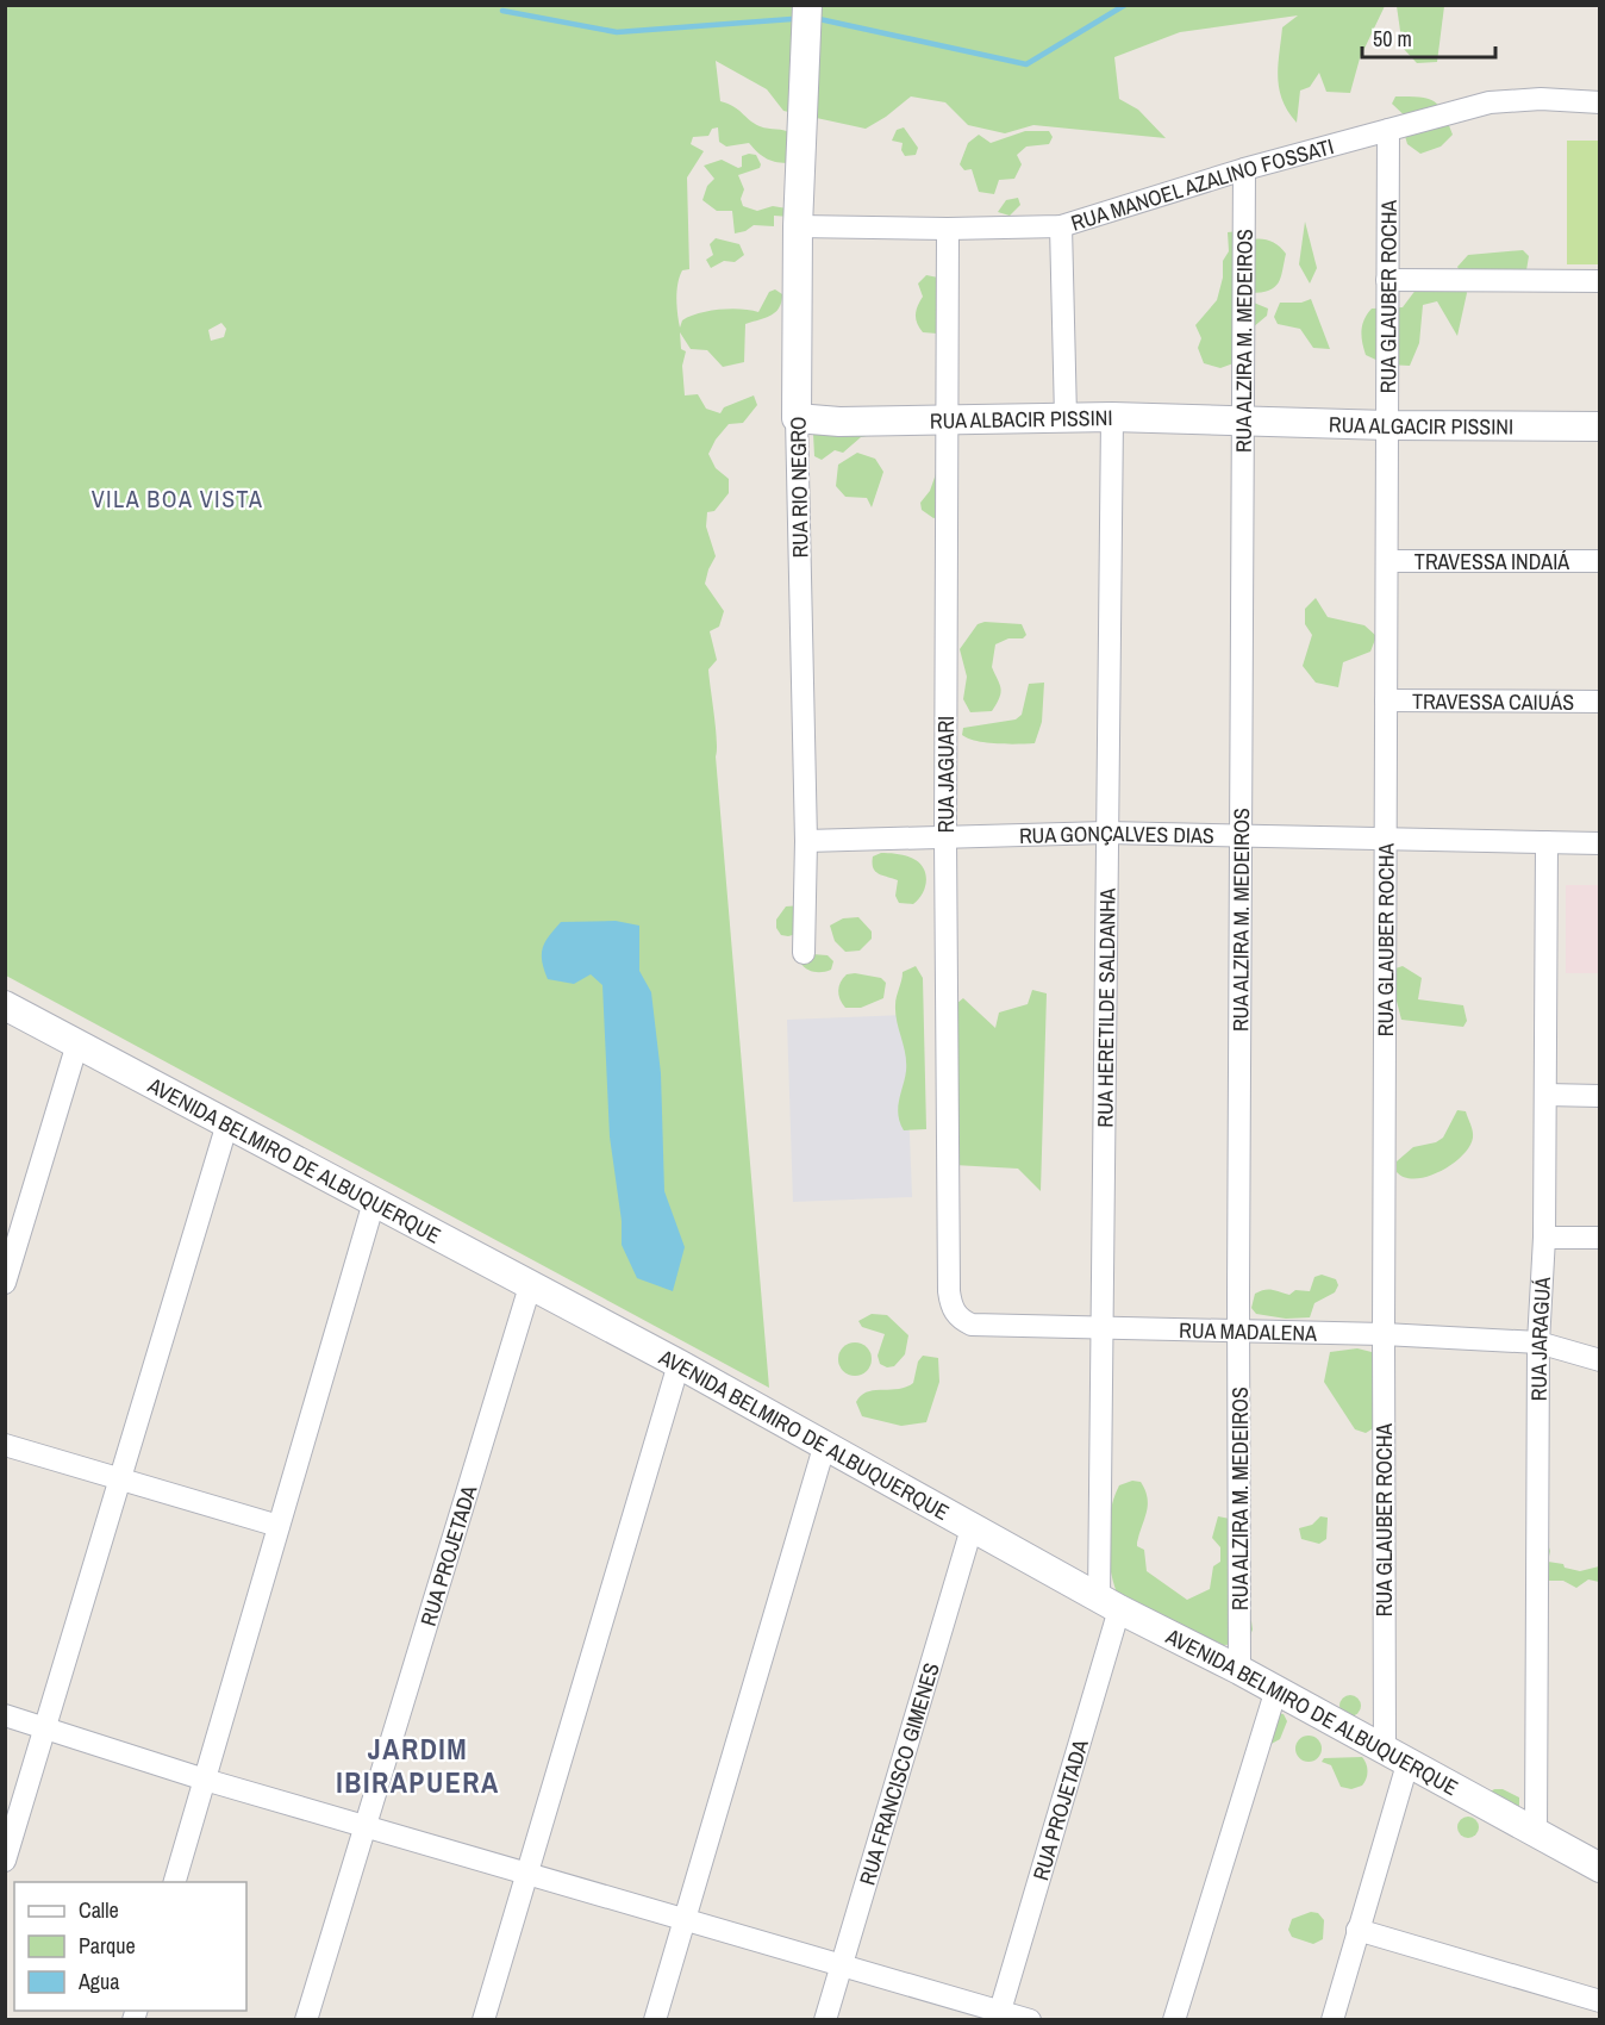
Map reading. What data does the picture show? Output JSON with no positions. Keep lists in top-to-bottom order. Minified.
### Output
{"streets":{"main road":["RUA ALBACIR PISSINI","RUA ALGACIR PISSINI","RUA RIO NEGRO","AVENIDA BELMIRO DE ALBUQUERQUE"],"street":["RUA MANOEL AZALINO FOSSATI","RUA GLAUBER ROCHA","RUA ALZIRA M. MEDEIROS","TRAVESSA INDAIÁ","TRAVESSA CAIUÁS","RUA JAGUARI","RUA GONÇALVES DIAS","RUA HERETILDE SALDANHA","RUA MADALENA","RUA JARAGUÁ","RUA PROJETADA","RUA FRANCISCO GIMENES"]},"crossings":[["RUA MANOEL AZALINO FOSSATI","RUA GLAUBER ROCHA"],["RUA MANOEL AZALINO FOSSATI","RUA ALZIRA M. MEDEIROS"],["RUA MANOEL AZALINO FOSSATI","RUA RIO NEGRO"],["RUA MANOEL AZALINO FOSSATI","RUA JAGUARI"],["RUA GLAUBER ROCHA","RUA ALGACIR PISSINI"],["RUA GLAUBER ROCHA","TRAVESSA INDAIÁ"],["RUA GLAUBER ROCHA","TRAVESSA CAIUÁS"],["RUA GLAUBER ROCHA","RUA GONÇALVES DIAS"],["RUA GLAUBER ROCHA","AVENIDA BELMIRO DE ALBUQUERQUE"],["RUA GLAUBER ROCHA","RUA MADALENA"],["RUA ALZIRA M. MEDEIROS","RUA ALBACIR PISSINI"],["RUA ALZIRA M. MEDEIROS","RUA ALGACIR PISSINI"],["RUA ALZIRA M. MEDEIROS","RUA GONÇALVES DIAS"],["RUA ALZIRA M. MEDEIROS","AVENIDA BELMIRO DE ALBUQUERQUE"],["RUA ALZIRA M. MEDEIROS","RUA MADALENA"],["RUA ALBACIR PISSINI","RUA ALGACIR PISSINI"],["RUA ALBACIR PISSINI","RUA RIO NEGRO"],["RUA ALBACIR PISSINI","RUA JAGUARI"],["RUA ALBACIR PISSINI","RUA HERETILDE SALDANHA"],["RUA RIO NEGRO","RUA GONÇALVES DIAS"],["RUA JAGUARI","RUA GONÇALVES DIAS"],["RUA JAGUARI","RUA MADALENA"],["RUA GONÇALVES DIAS","RUA HERETILDE SALDANHA"],["RUA GONÇALVES DIAS","RUA JARAGUÁ"],["RUA HERETILDE SALDANHA","AVENIDA BELMIRO DE ALBUQUERQUE"],["RUA HERETILDE SALDANHA","RUA MADALENA"],["RUA HERETILDE SALDANHA","RUA PROJETADA"],["AVENIDA BELMIRO DE ALBUQUERQUE","RUA JARAGUÁ"],["AVENIDA BELMIRO DE ALBUQUERQUE","RUA PROJETADA"],["AVENIDA BELMIRO DE ALBUQUERQUE","RUA FRANCISCO GIMENES"],["RUA MADALENA","RUA JARAGUÁ"]],"districts":["VILA BOA VISTA","JARDIM IBIRAPUERA"],"legend":["Calle","Parque","Agua"],"scale_bar":"50 m"}
